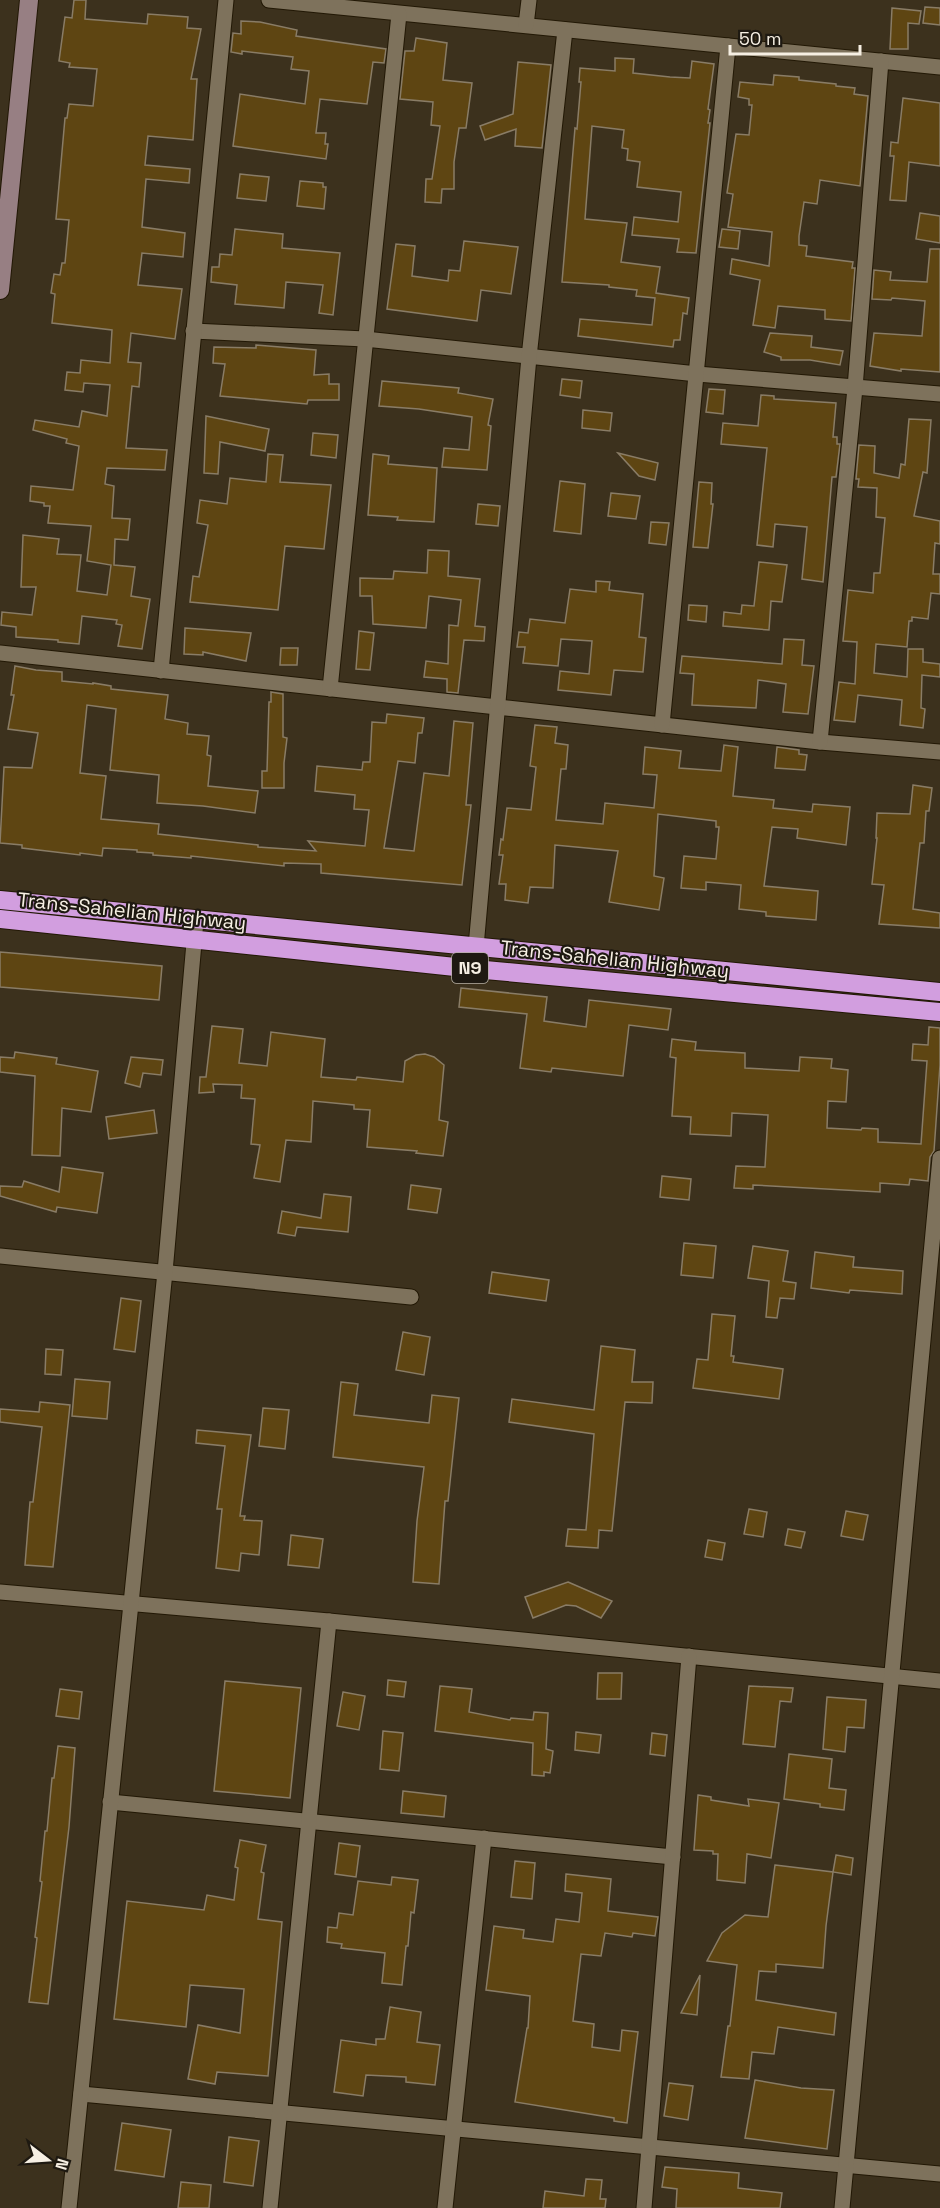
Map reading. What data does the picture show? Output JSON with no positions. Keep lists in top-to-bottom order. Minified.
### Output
{"streets":{"highway":["Trans-Sahelian Highway","N9"]},"scale_bar":"50 m","north":"right"}
